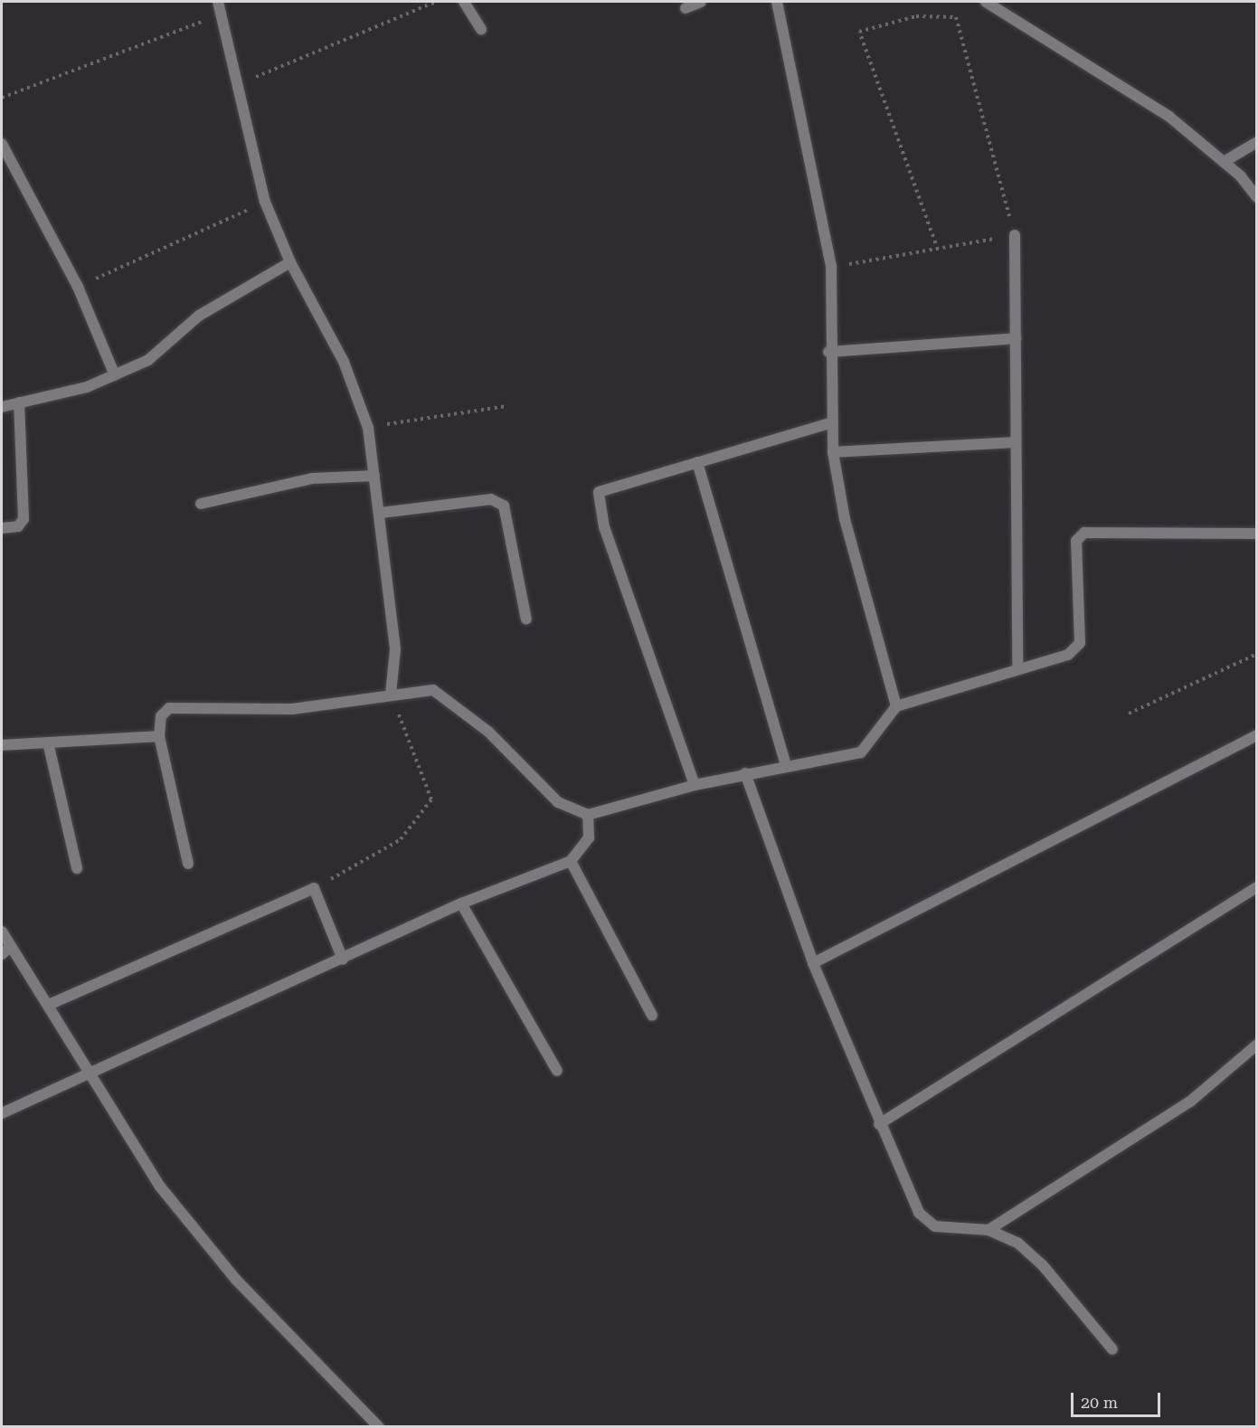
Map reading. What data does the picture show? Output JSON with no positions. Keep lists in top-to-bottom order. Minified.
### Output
{"scale_bar":"20 m"}
